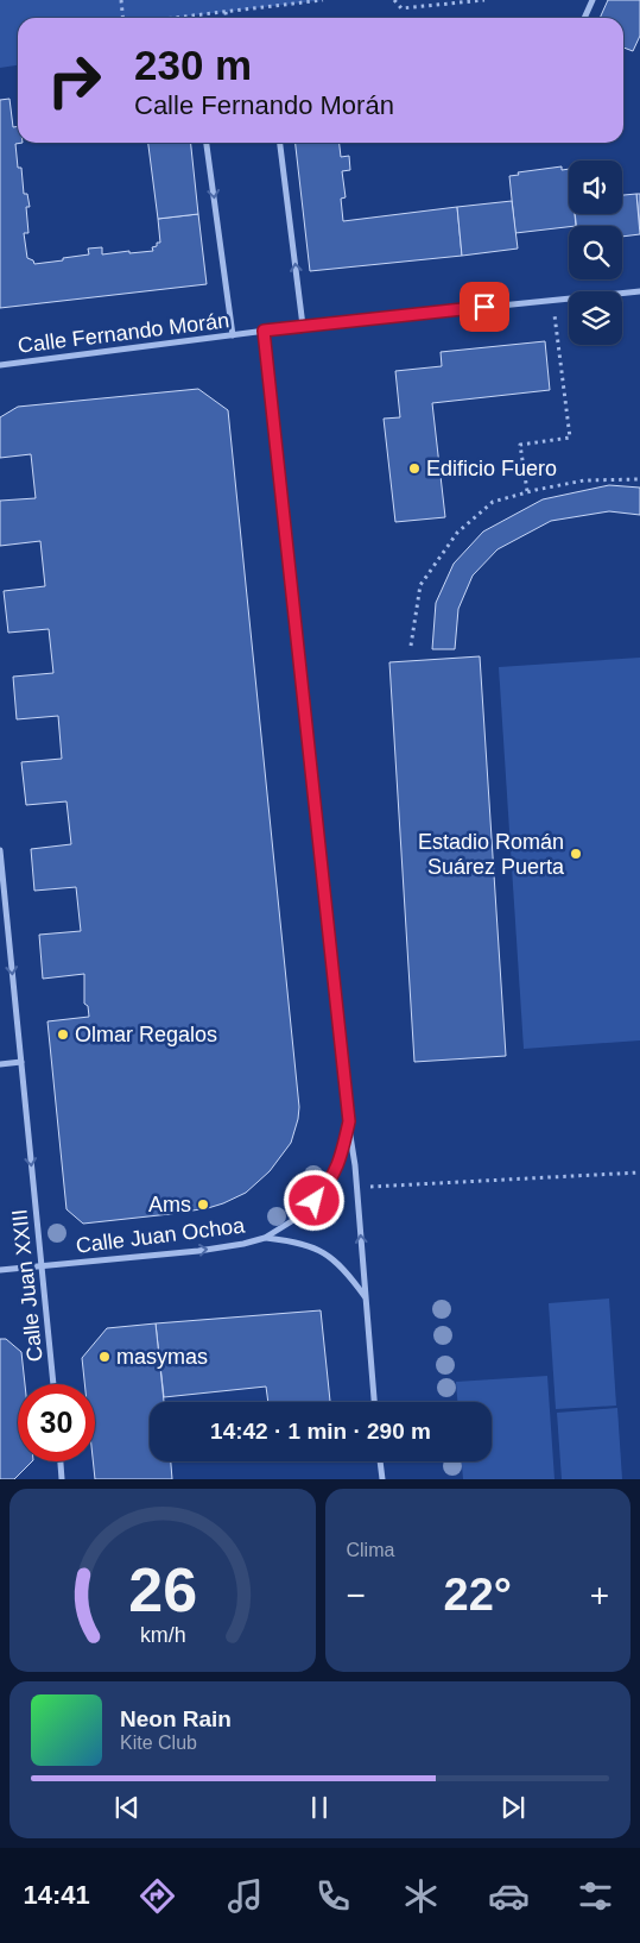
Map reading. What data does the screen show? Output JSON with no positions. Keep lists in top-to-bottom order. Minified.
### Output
{"streets":{"street":["Calle Fernando Morán","Calle Juan Ochoa","Calle Juan XXIII"]},"crossings":[["Calle Fernando Morán","Calle Juan Ochoa"],["Calle Juan Ochoa","Calle Juan XXIII"]],"one_way":["Calle Juan XXIII"],"places":["Edificio Fuero","Estadio Román Suárez Puerta","Olmar Regalos","Ams","masymas"],"page":{"turn":["230 m","Calle Fernando Morán"],"limit":"30","trip":"14:42 · 1 min · 290 m","tile":"Clima","heat":["−","22°","+"],"song":["Neon Rain","Kite Club"],"tabs":"14:41","gauge":["26","km/h"]}}
